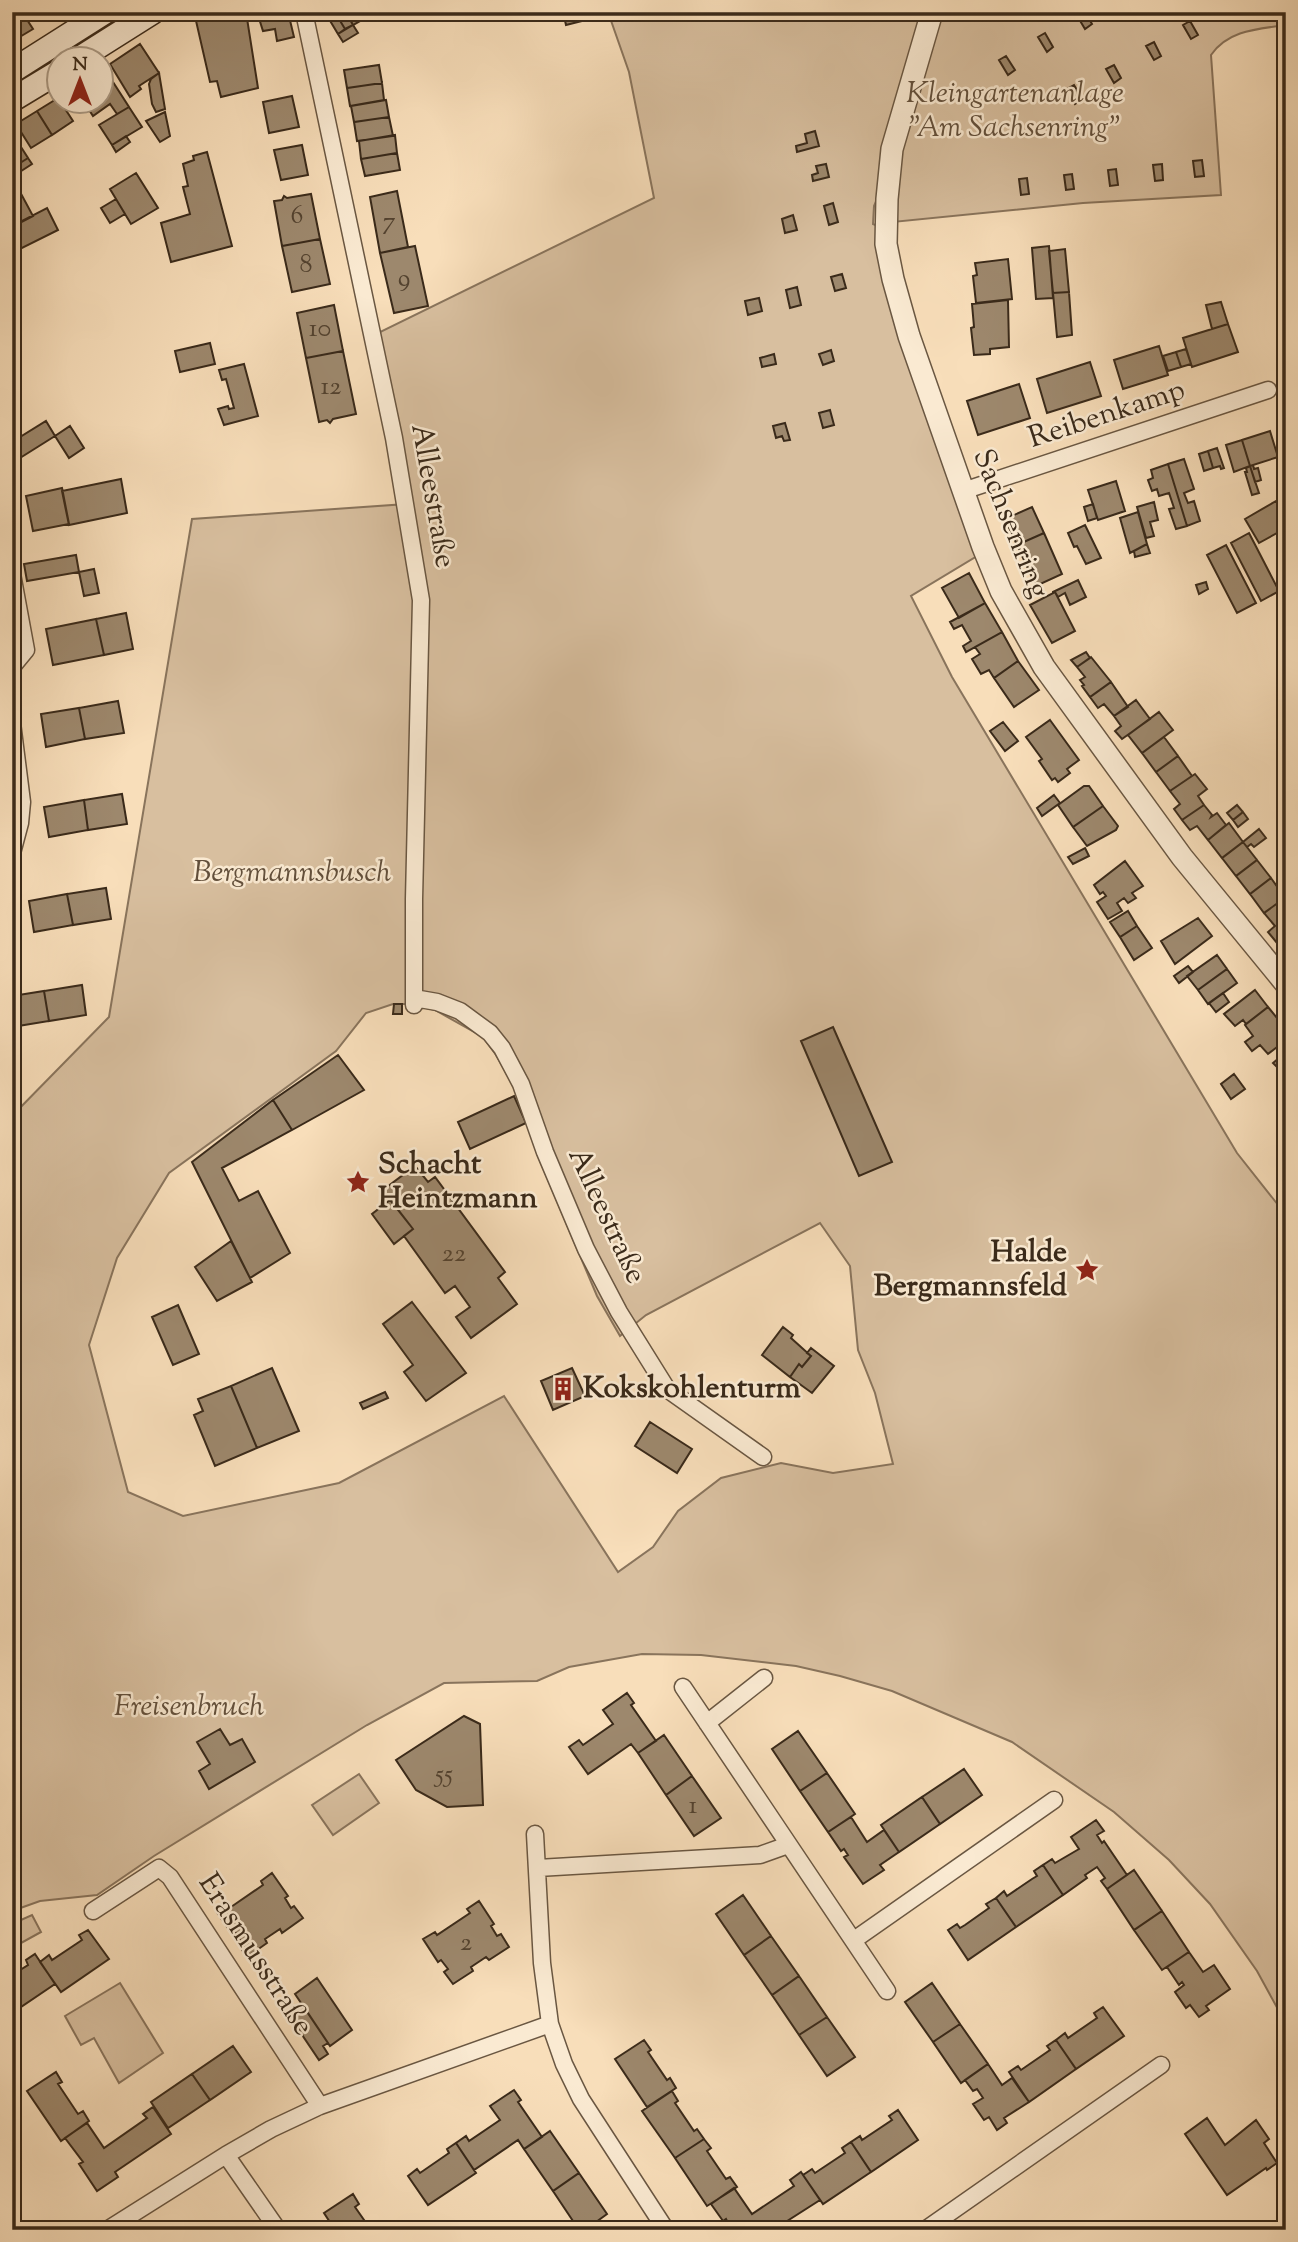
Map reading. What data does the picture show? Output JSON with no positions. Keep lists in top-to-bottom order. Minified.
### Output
{"streets":{"street":["Reibenkamp","Alleestraße","Sachsenring","Erasmusstraße"]},"crossings":[["Reibenkamp","Sachsenring"]],"parks":["Kleingartenanlage \"Am Sachsenring\"","Bergmannsbusch","Freisenbruch"],"places":{"place":["Schacht Heintzmann","Halde Bergmannsfeld"],"building":["Kokskohlenturm"]},"house_numbers":["6","7","8","9","10","12","22","55","1","2"],"north":"top"}
